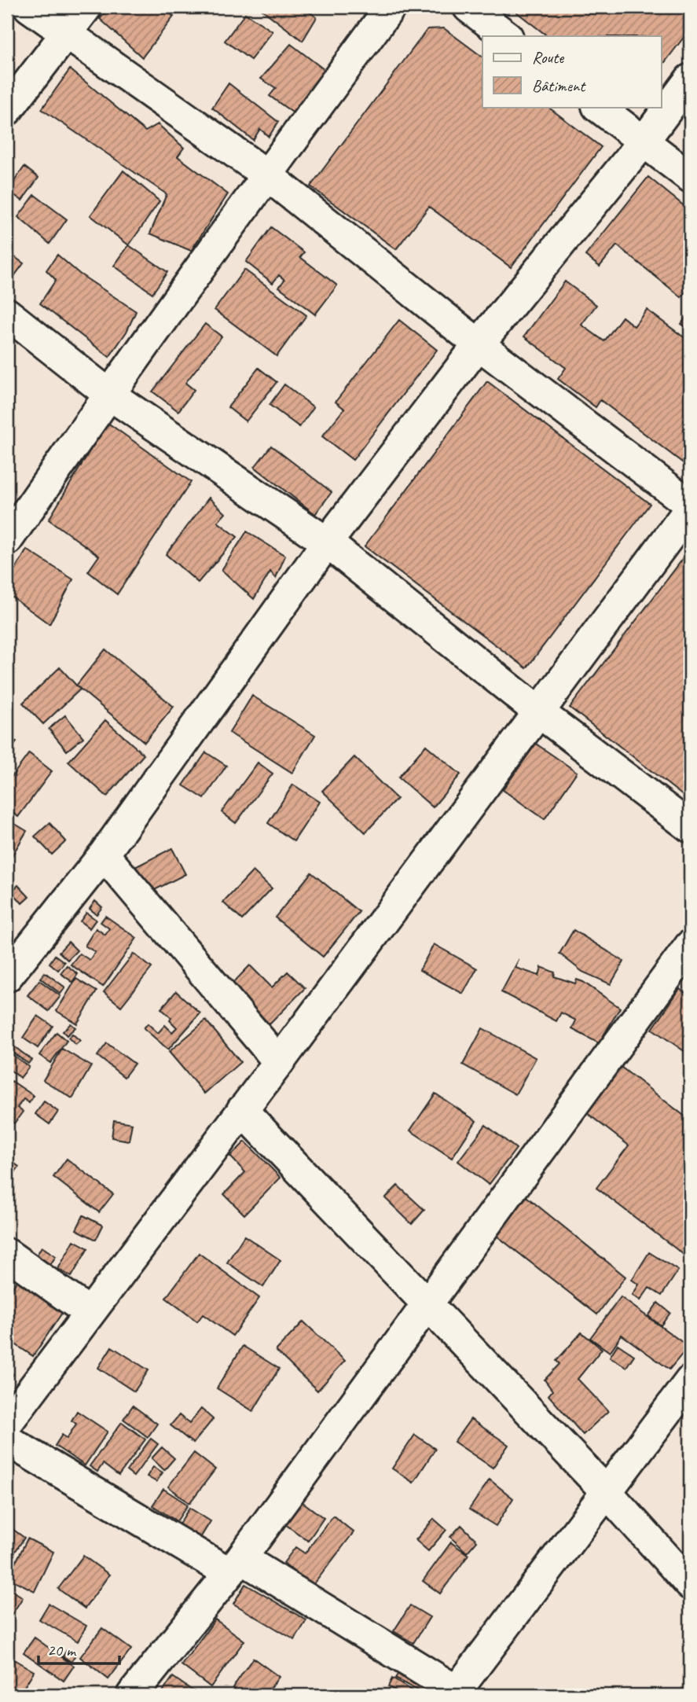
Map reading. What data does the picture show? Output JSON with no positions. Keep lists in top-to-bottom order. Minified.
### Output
{"legend":["Route","Bâtiment"],"scale_bar":"20 m"}
